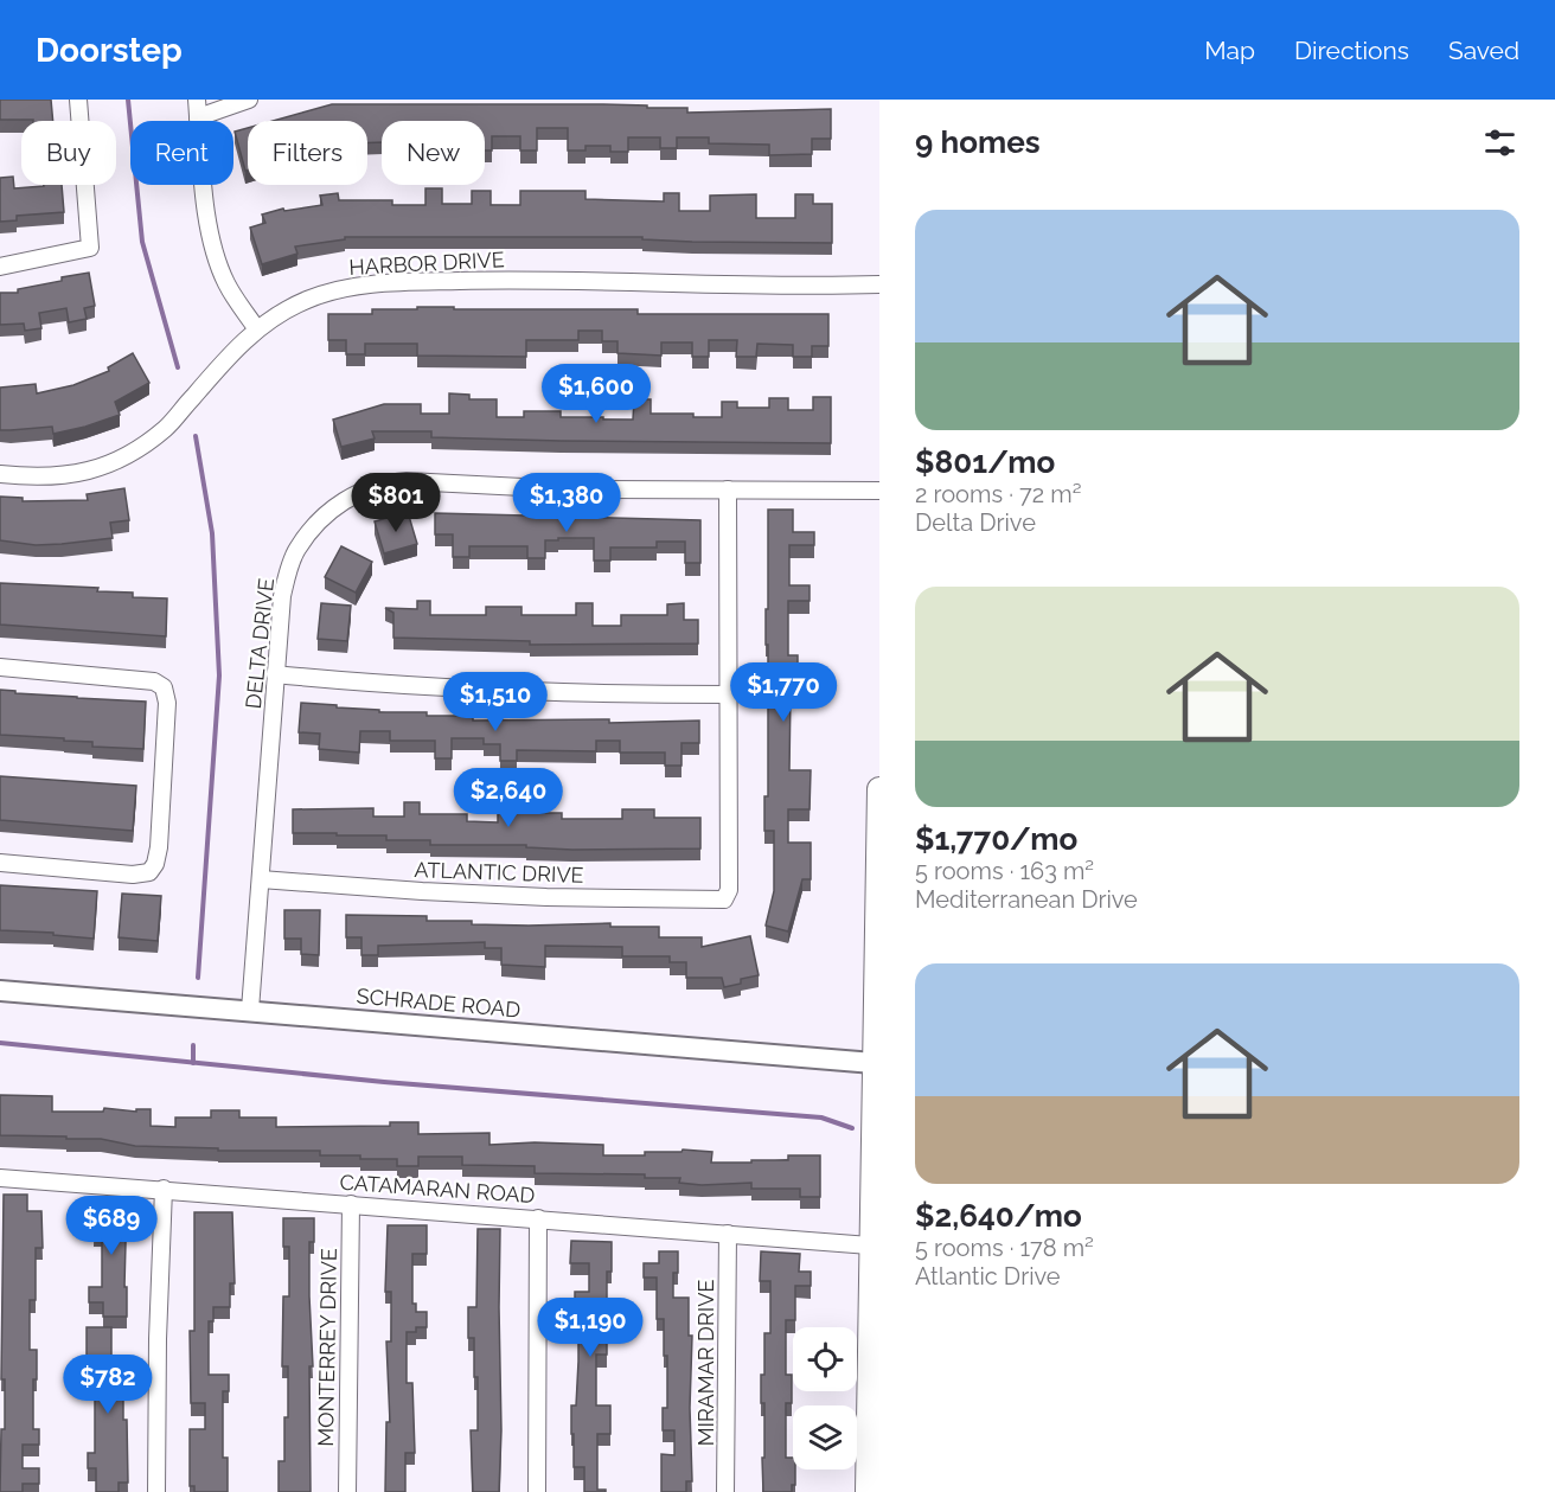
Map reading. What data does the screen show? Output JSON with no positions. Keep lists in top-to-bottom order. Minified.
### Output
{"streets":{"street":["HARBOR DRIVE","DELTA DRIVE","ATLANTIC DRIVE","SCHRADE ROAD","CATAMARAN ROAD","MONTERREY DRIVE","MIRAMAR DRIVE"]},"crossings":[["DELTA DRIVE","ATLANTIC DRIVE"],["DELTA DRIVE","SCHRADE ROAD"],["CATAMARAN ROAD","MONTERREY DRIVE"],["CATAMARAN ROAD","MIRAMAR DRIVE"]],"page":{"header":"Doorstep","nav":["Map","Directions","Saved"],"heading":"9 homes","chip":["Buy","Rent","Filters","New"],"list":[{"name":"$801/mo","note":"2 rooms · 72 m² · Delta Drive"},{"name":"$1,770/mo","note":"5 rooms · 163 m² · Mediterranean Drive"},{"name":"$2,640/mo","note":"5 rooms · 178 m² · Atlantic Drive"}],"price":["$1,600","$801","$1,380","$1,770","$1,510","$2,640","$689","$1,190","$782"]}}
